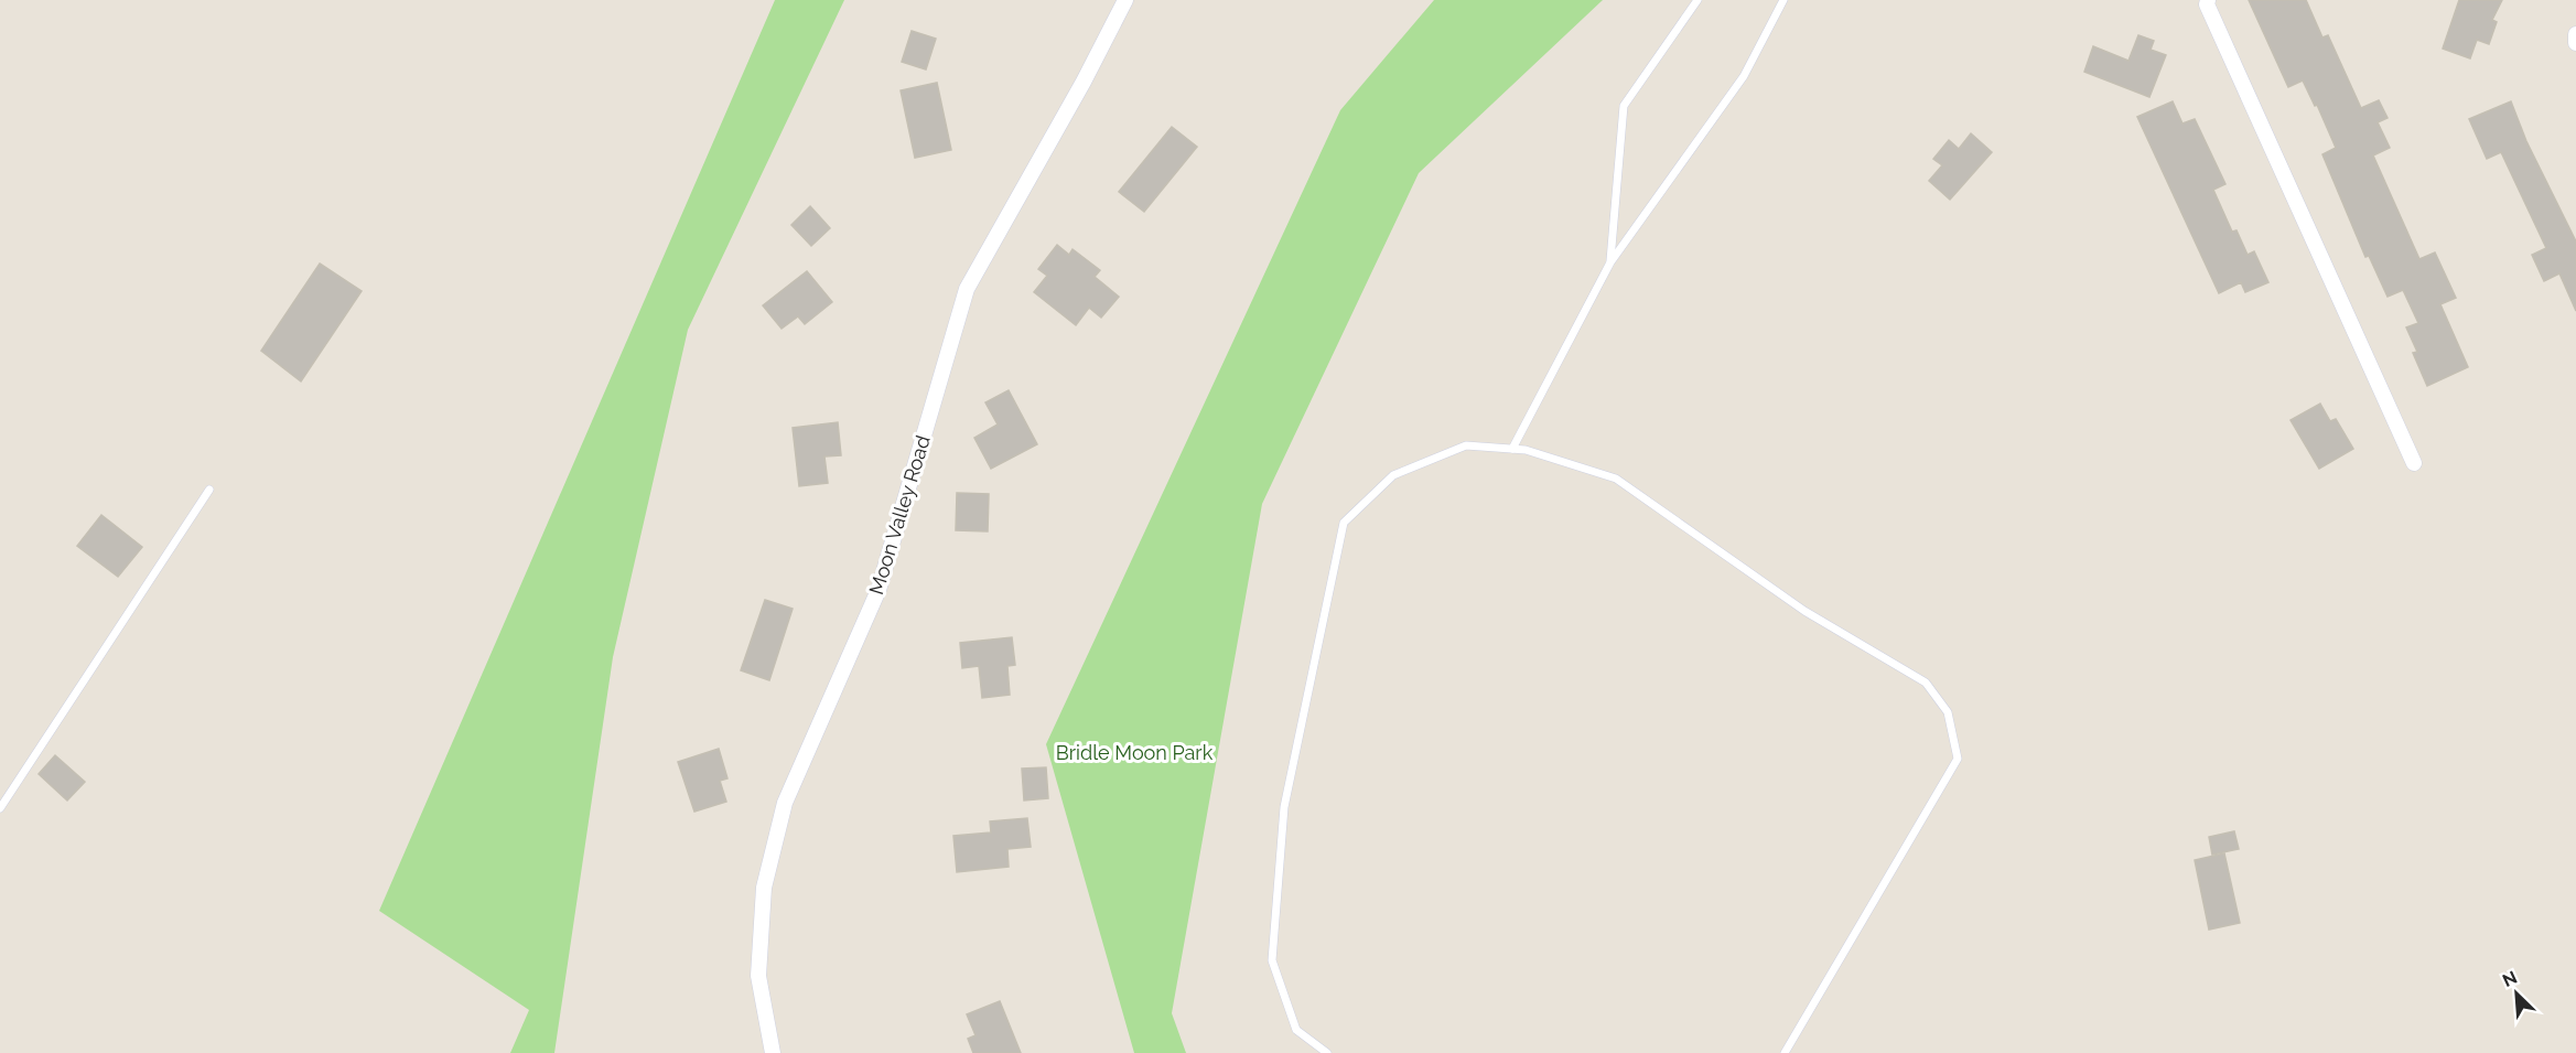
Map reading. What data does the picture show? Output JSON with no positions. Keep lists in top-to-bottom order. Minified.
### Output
{"streets":{"street":["Moon Valley Road"]},"parks":["Bridle Moon Park"],"north":"top left"}
